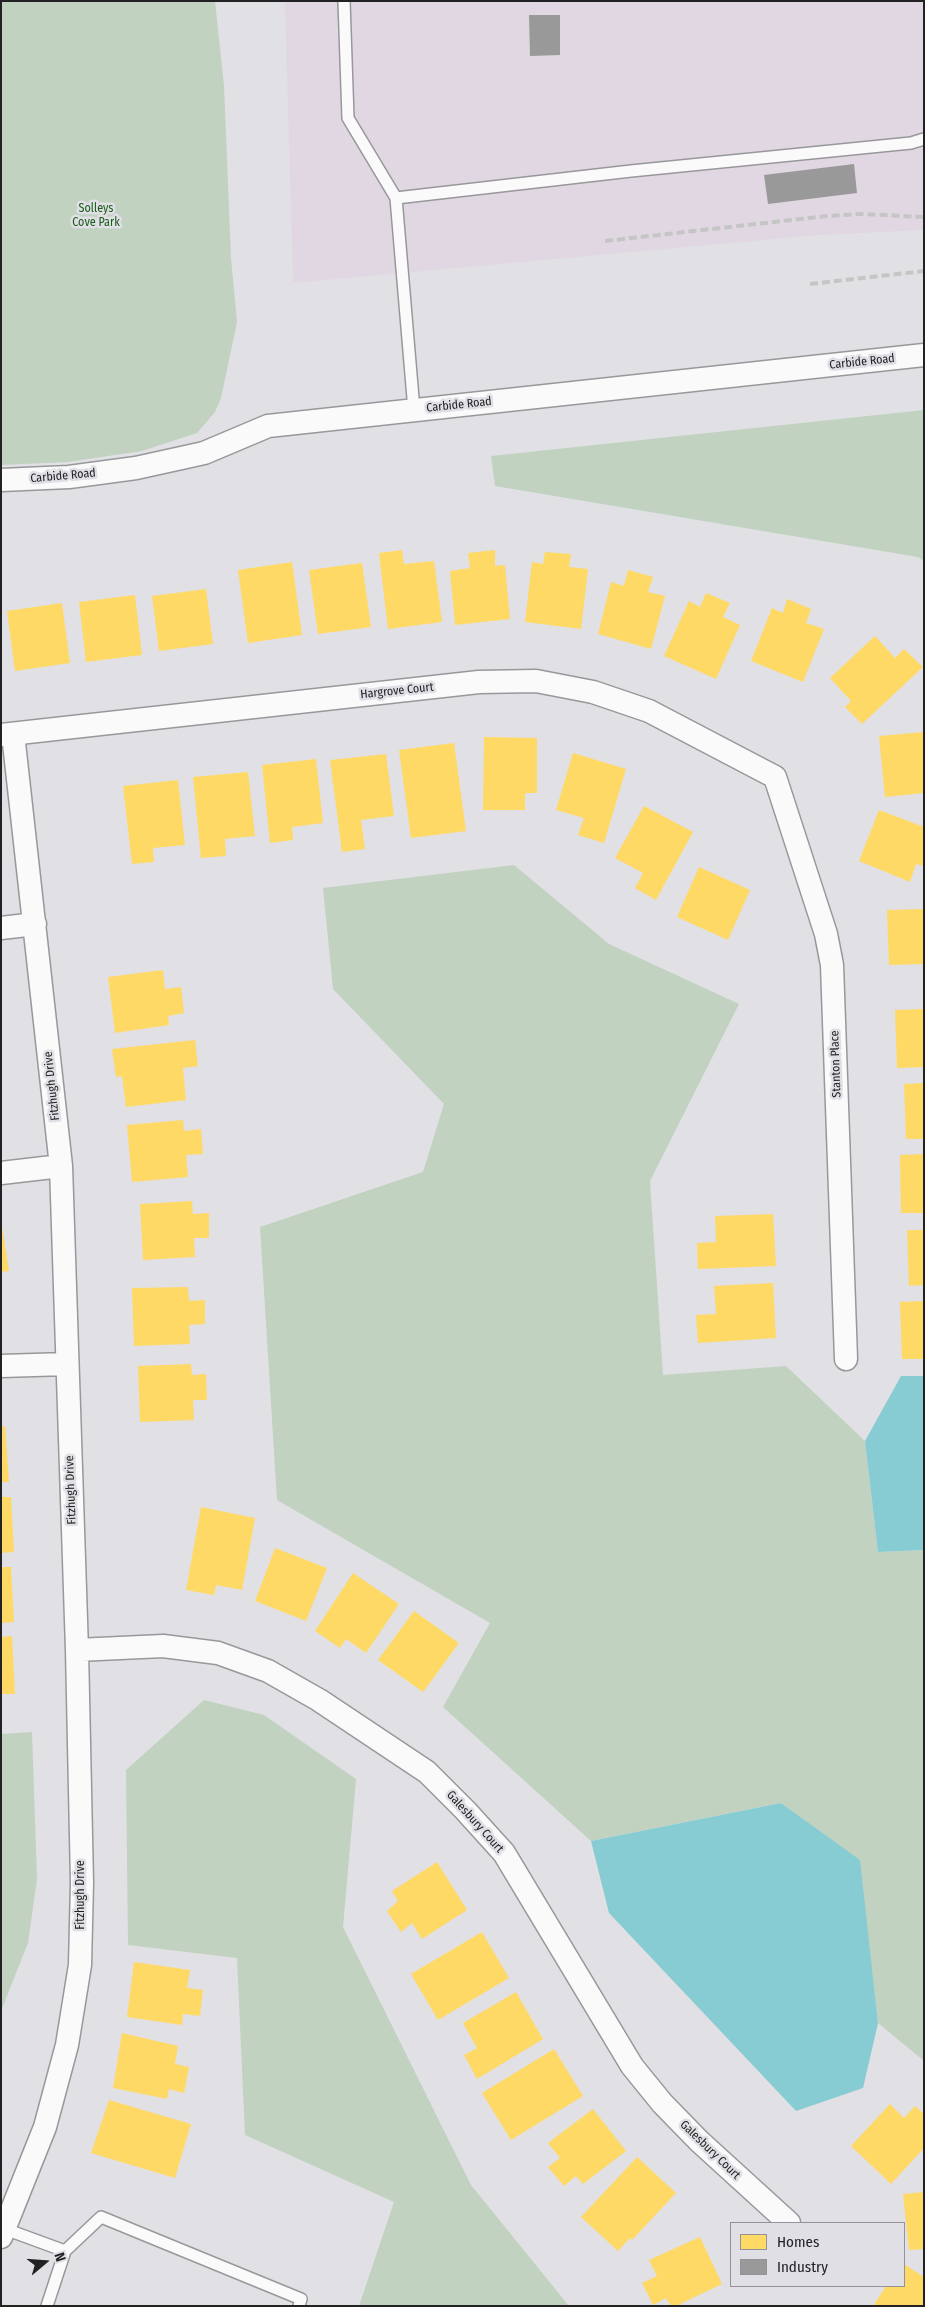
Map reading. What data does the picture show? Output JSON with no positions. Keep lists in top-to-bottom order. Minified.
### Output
{"streets":{"street":["Carbide Road","Hargrove Court","Stanton Place","Fitzhugh Drive","Galesbury Court"]},"crossings":[["Hargrove Court","Stanton Place"],["Hargrove Court","Fitzhugh Drive"],["Fitzhugh Drive","Galesbury Court"]],"parks":["Solleys Cove Park"],"legend":["Homes","Industry"],"north":"right"}
